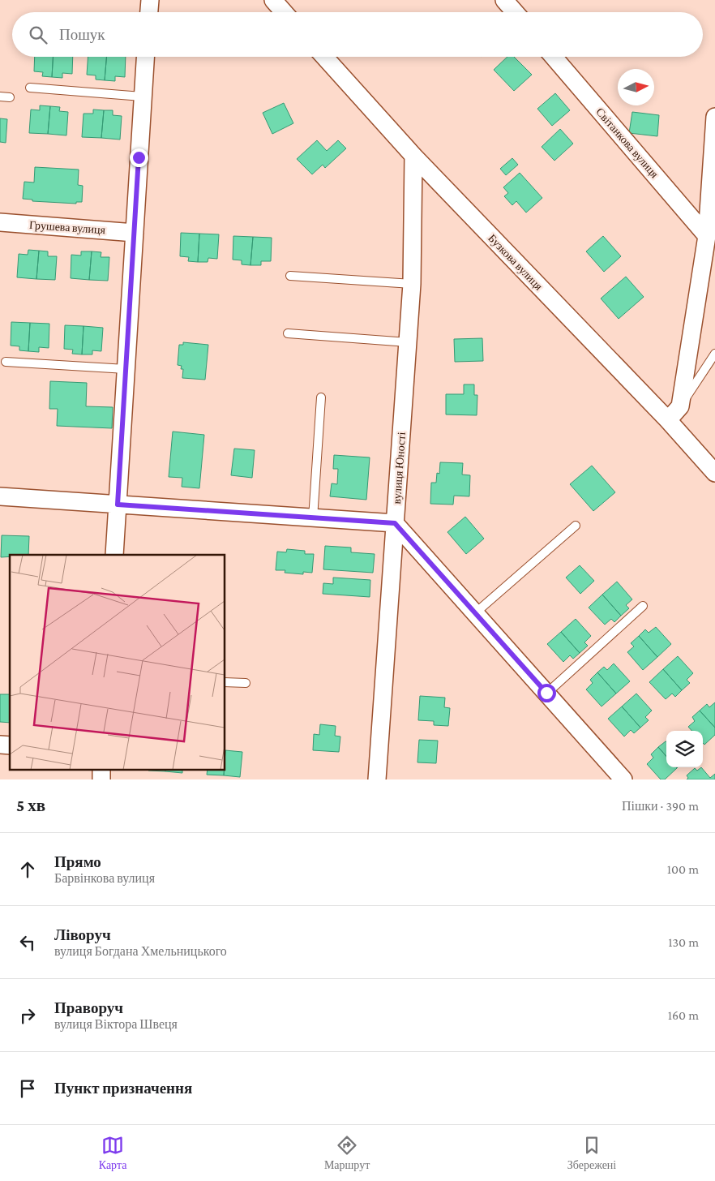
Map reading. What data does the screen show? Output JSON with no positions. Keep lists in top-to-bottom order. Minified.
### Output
{"streets":{"street":["Світанкова вулиця","Грушева вулиця","Бузкова вулиця","вулиця Юності"]},"crossings":[["Бузкова вулиця","вулиця Юності"]],"north":"right","page":{"search":"Пошук","heading":["5 хв","Пішки · 390 m"],"list":[["Прямо","Барвінкова вулиця","100 m"],["Ліворуч","вулиця Богдана Хмельницького","130 m"],["Праворуч","вулиця Віктора Швеця","160 m"],"Пункт призначення"],"nav":["Карта","Маршрут","Збережені"]}}
